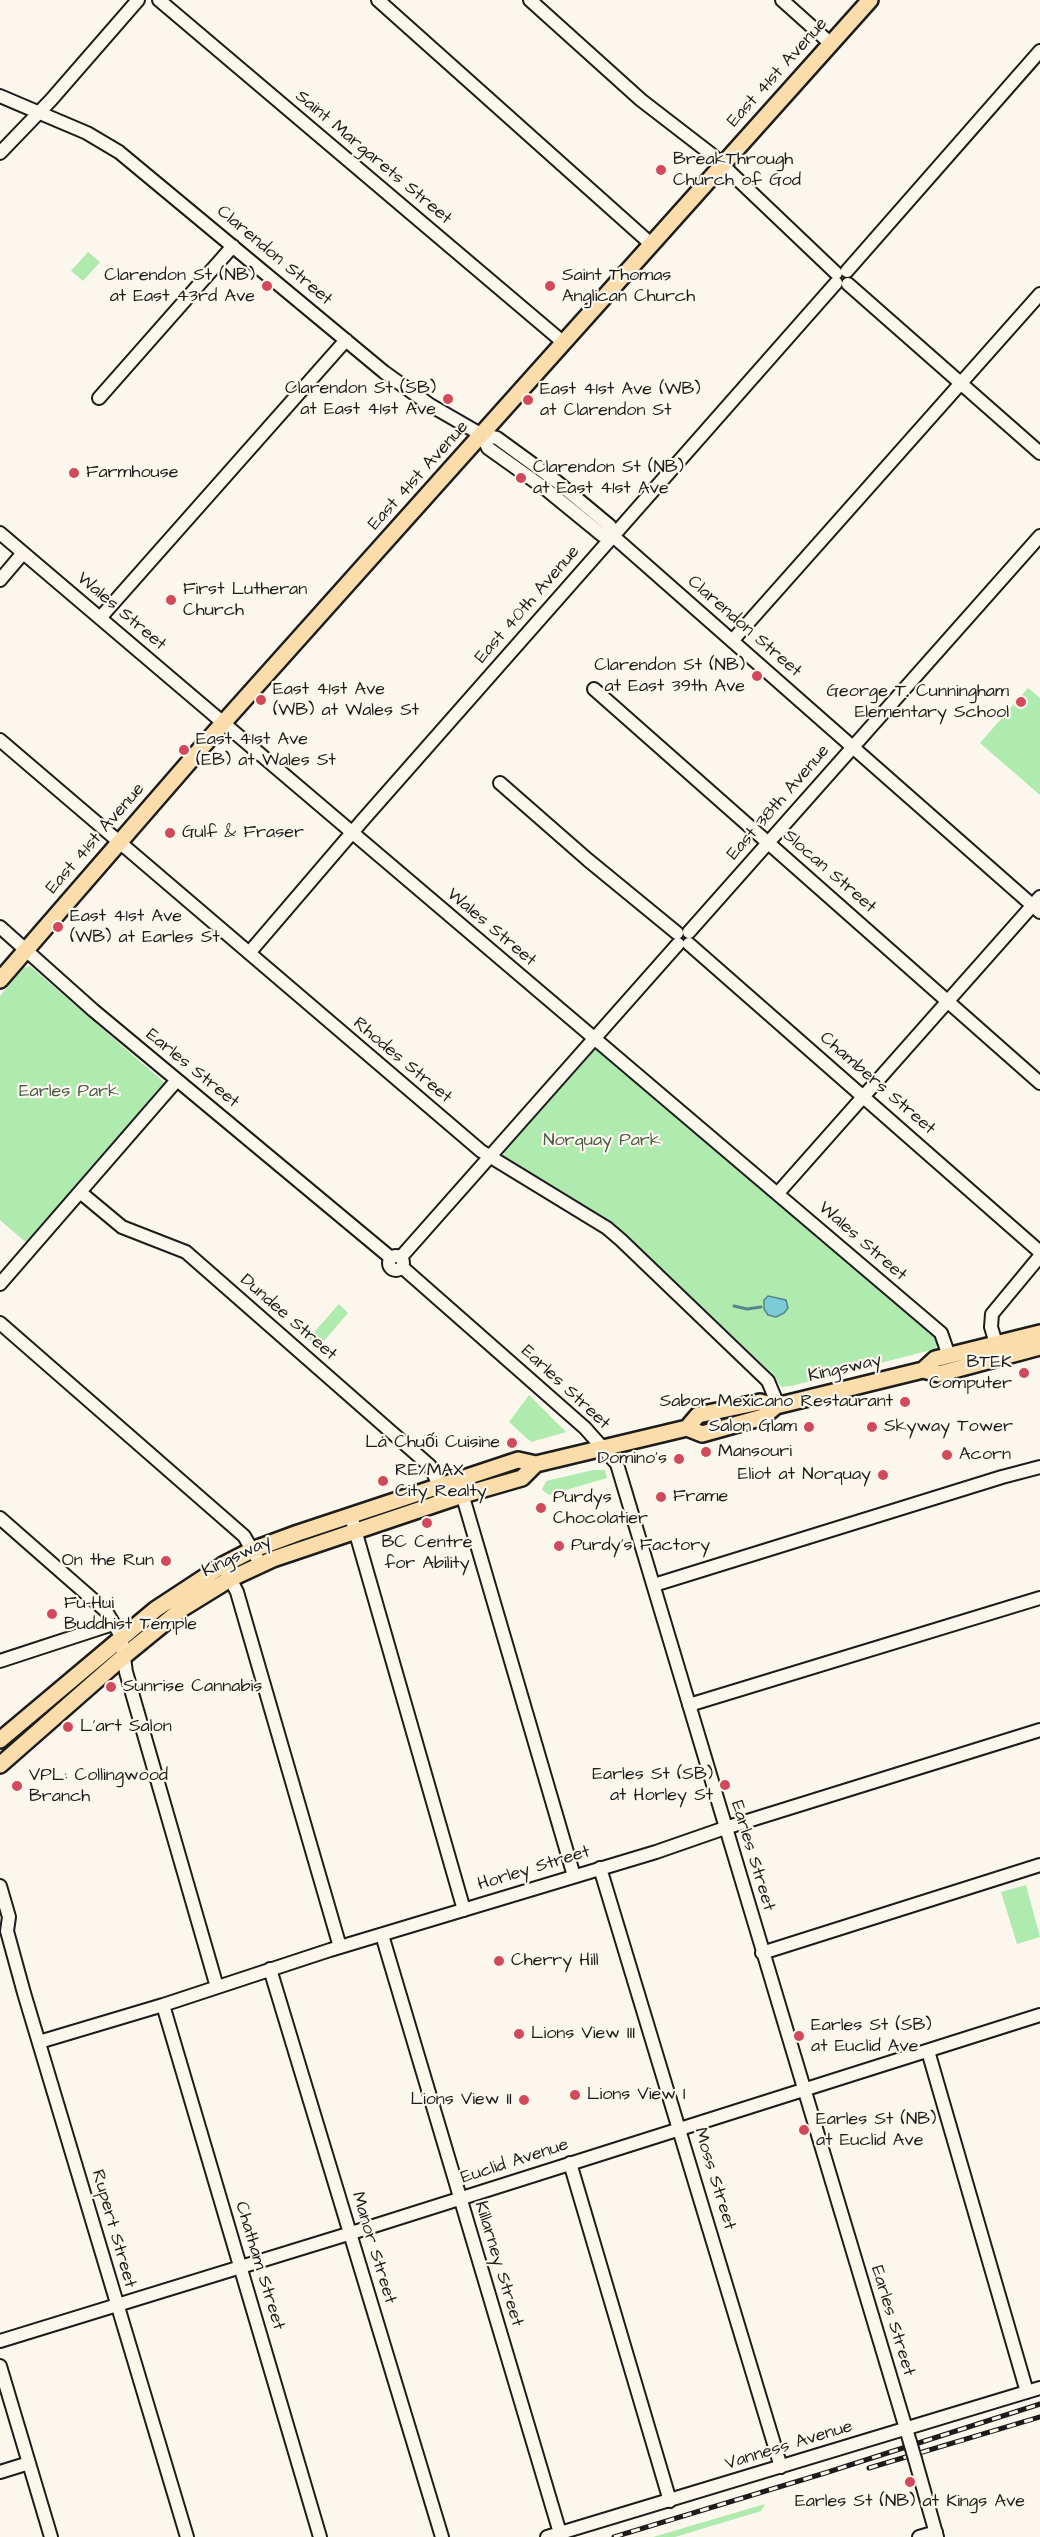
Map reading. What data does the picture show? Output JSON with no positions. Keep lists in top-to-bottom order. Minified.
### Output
{"streets":{"main road":["East 41st Avenue","Kingsway"],"street":["Saint Margarets Street","Clarendon Street","East 40th Avenue","Wales Street","East 38th Avenue","Slocan Street","Rhodes Street","Earles Street","Chambers Street","Dundee Street","Horley Street","Euclid Avenue","Moss Street","Rupert Street","Manor Street","Killarney Street","Chatham Street","Vanness Avenue"]},"crossings":[["East 41st Avenue","Saint Margarets Street"],["East 41st Avenue","Clarendon Street"],["East 41st Avenue","Wales Street"],["East 41st Avenue","Rhodes Street"],["East 41st Avenue","Earles Street"],["Clarendon Street","East 40th Avenue"],["Clarendon Street","East 38th Avenue"],["East 40th Avenue","Wales Street"],["East 40th Avenue","Rhodes Street"],["Wales Street","East 38th Avenue"],["Wales Street","Kingsway"],["East 38th Avenue","Slocan Street"],["East 38th Avenue","Rhodes Street"],["East 38th Avenue","Earles Street"],["East 38th Avenue","Chambers Street"],["Rhodes Street","Kingsway"],["Earles Street","Kingsway"],["Earles Street","Horley Street"],["Earles Street","Euclid Avenue"],["Earles Street","Vanness Avenue"],["Dundee Street","Kingsway"],["Horley Street","Moss Street"],["Horley Street","Rupert Street"],["Horley Street","Manor Street"],["Horley Street","Killarney Street"],["Horley Street","Chatham Street"],["Euclid Avenue","Moss Street"],["Euclid Avenue","Rupert Street"],["Euclid Avenue","Manor Street"],["Euclid Avenue","Killarney Street"],["Euclid Avenue","Chatham Street"],["Moss Street","Vanness Avenue"],["Killarney Street","Vanness Avenue"]],"parks":["Earles Park","Norquay Park"],"places":["BreakThrough Church of God","Clarendon St (NB) at East 43rd Ave","Saint Thomas Anglican Church","Clarendon St (SB) at East 41st Ave","East 41st Ave (WB) at Clarendon St","Farmhouse","Clarendon St (NB) at East 41st Ave","First Lutheran Church","Clarendon St (NB) at East 39th Ave","East 41st Ave (WB) at Wales St","George T. Cunningham Elementary School","East 41st Ave (EB) at Wales St","Gulf & Fraser","East 41st Ave (WB) at Earles St","BTEK Computer","Sabor Mexicano Restaurant","Salon Glam","Skyway Tower","Lá Chuối Cuisine","Mansouri","Acorn","Domino's","Eliot at Norquay","RE/MAX City Realty","Frame","Purdys Chocolatier","BC Centre for Ability","Purdy's Factory","On the Run","Fu-Hui Buddhist Temple","Sunrise Cannabis","L'art Salon","Earles St (SB) at Horley St","VPL: Collingwood Branch","Cherry Hill","Lions View III","Earles St (SB) at Euclid Ave","Lions View I","Lions View II","Earles St (NB) at Euclid Ave","Earles St (NB) at Kings Ave"]}
